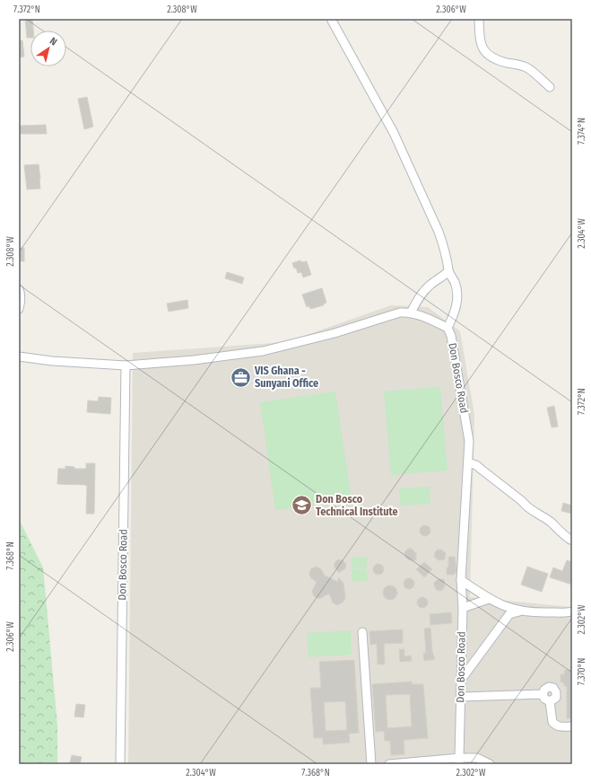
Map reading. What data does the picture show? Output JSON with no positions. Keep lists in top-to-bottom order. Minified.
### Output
{"streets":{"street":["Don Bosco Road"]},"places":{"office":["VIS Ghana - Sunyani Office"],"school or university":["Don Bosco Technical Institute"]},"north":"top right","coordinates":["7.372°N","2.308°W","2.306°W","7.374°N","2.304°W","7.368°N","2.302°W","7.370°N"]}
